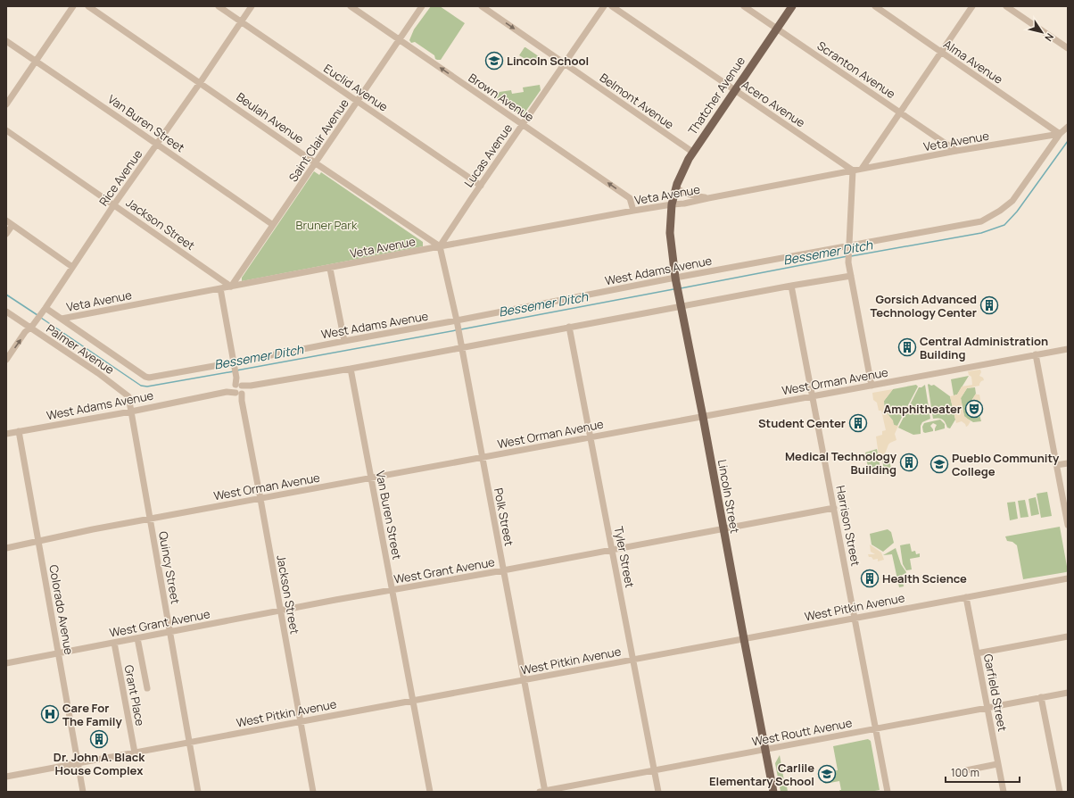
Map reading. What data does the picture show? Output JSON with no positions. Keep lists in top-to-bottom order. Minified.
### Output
{"streets":{"main road":["Thatcher Avenue","Lincoln Street"],"street":["Alma Avenue","Scranton Avenue","Euclid Avenue","Brown Avenue","Belmont Avenue","Acero Avenue","Beulah Avenue","Van Buren Street","Saint Clair Avenue","Veta Avenue","Lucas Avenue","Rice Avenue","Jackson Street","West Adams Avenue","Palmer Avenue","West Orman Avenue","Polk Street","Harrison Street","Tyler Street","Quincy Street","West Grant Avenue","West Pitkin Avenue","Colorado Avenue","Garfield Street","Grant Place","West Routt Avenue"]},"crossings":[["Alma Avenue","Veta Avenue"],["Alma Avenue","West Adams Avenue"],["Scranton Avenue","Thatcher Avenue"],["Scranton Avenue","Veta Avenue"],["Euclid Avenue","Saint Clair Avenue"],["Euclid Avenue","Lucas Avenue"],["Euclid Avenue","Rice Avenue"],["Thatcher Avenue","Belmont Avenue"],["Thatcher Avenue","Acero Avenue"],["Thatcher Avenue","Veta Avenue"],["Thatcher Avenue","Lincoln Street"],["Brown Avenue","Saint Clair Avenue"],["Brown Avenue","Veta Avenue"],["Brown Avenue","Lucas Avenue"],["Belmont Avenue","Lucas Avenue"],["Acero Avenue","Veta Avenue"],["Beulah Avenue","Saint Clair Avenue"],["Beulah Avenue","Veta Avenue"],["Beulah Avenue","Lucas Avenue"],["Beulah Avenue","Rice Avenue"],["Beulah Avenue","Polk Street"],["Van Buren Street","Saint Clair Avenue"],["Van Buren Street","Rice Avenue"],["Van Buren Street","West Adams Avenue"],["Van Buren Street","West Orman Avenue"],["Van Buren Street","West Grant Avenue"],["Van Buren Street","West Pitkin Avenue"],["Saint Clair Avenue","Veta Avenue"],["Saint Clair Avenue","Jackson Street"],["Veta Avenue","Lucas Avenue"],["Veta Avenue","Jackson Street"],["Veta Avenue","West Adams Avenue"],["Veta Avenue","Palmer Avenue"],["Veta Avenue","Lincoln Street"],["Veta Avenue","Polk Street"],["Lucas Avenue","Polk Street"],["Rice Avenue","Jackson Street"],["Rice Avenue","Palmer Avenue"],["Jackson Street","West Adams Avenue"],["Jackson Street","West Orman Avenue"],["Jackson Street","West Grant Avenue"],["Jackson Street","West Pitkin Avenue"],["West Adams Avenue","Palmer Avenue"],["West Adams Avenue","Lincoln Street"],["West Adams Avenue","Polk Street"],["West Adams Avenue","Harrison Street"],["West Adams Avenue","Tyler Street"],["West Adams Avenue","Quincy Street"],["West Adams Avenue","Colorado Avenue"],["Palmer Avenue","Quincy Street"],["West Orman Avenue","Lincoln Street"],["West Orman Avenue","Polk Street"],["West Orman Avenue","Harrison Street"],["West Orman Avenue","Tyler Street"],["West Orman Avenue","Quincy Street"],["West Orman Avenue","Colorado Avenue"],["Lincoln Street","West Grant Avenue"],["Lincoln Street","West Pitkin Avenue"],["Lincoln Street","West Routt Avenue"],["Polk Street","West Grant Avenue"],["Polk Street","West Pitkin Avenue"],["Polk Street","West Routt Avenue"],["Harrison Street","West Grant Avenue"],["Harrison Street","West Pitkin Avenue"],["Harrison Street","West Routt Avenue"],["Tyler Street","West Grant Avenue"],["Tyler Street","West Pitkin Avenue"],["Tyler Street","West Routt Avenue"],["Quincy Street","West Grant Avenue"],["Quincy Street","West Pitkin Avenue"],["West Grant Avenue","Colorado Avenue"],["West Grant Avenue","Grant Place"],["West Pitkin Avenue","Colorado Avenue"],["West Pitkin Avenue","Garfield Street"],["West Pitkin Avenue","Grant Place"],["Garfield Street","West Routt Avenue"]],"one_way":["Brown Avenue","Belmont Avenue"],"water":["Bessemer Ditch"],"parks":["Bruner Park"],"places":{"school or university":["Lincoln School","Pueblo Community College","Carlile Elementary School"],"building":["Gorsich Advanced Technology Center","Central Administration Building","Student Center","Medical Technology Building","Health Science","Dr. John A. Black House Complex"],"theatre":["Amphitheater"],"hospital":["Care For The Family"]},"scale_bar":"100 m","north":"bottom right"}
